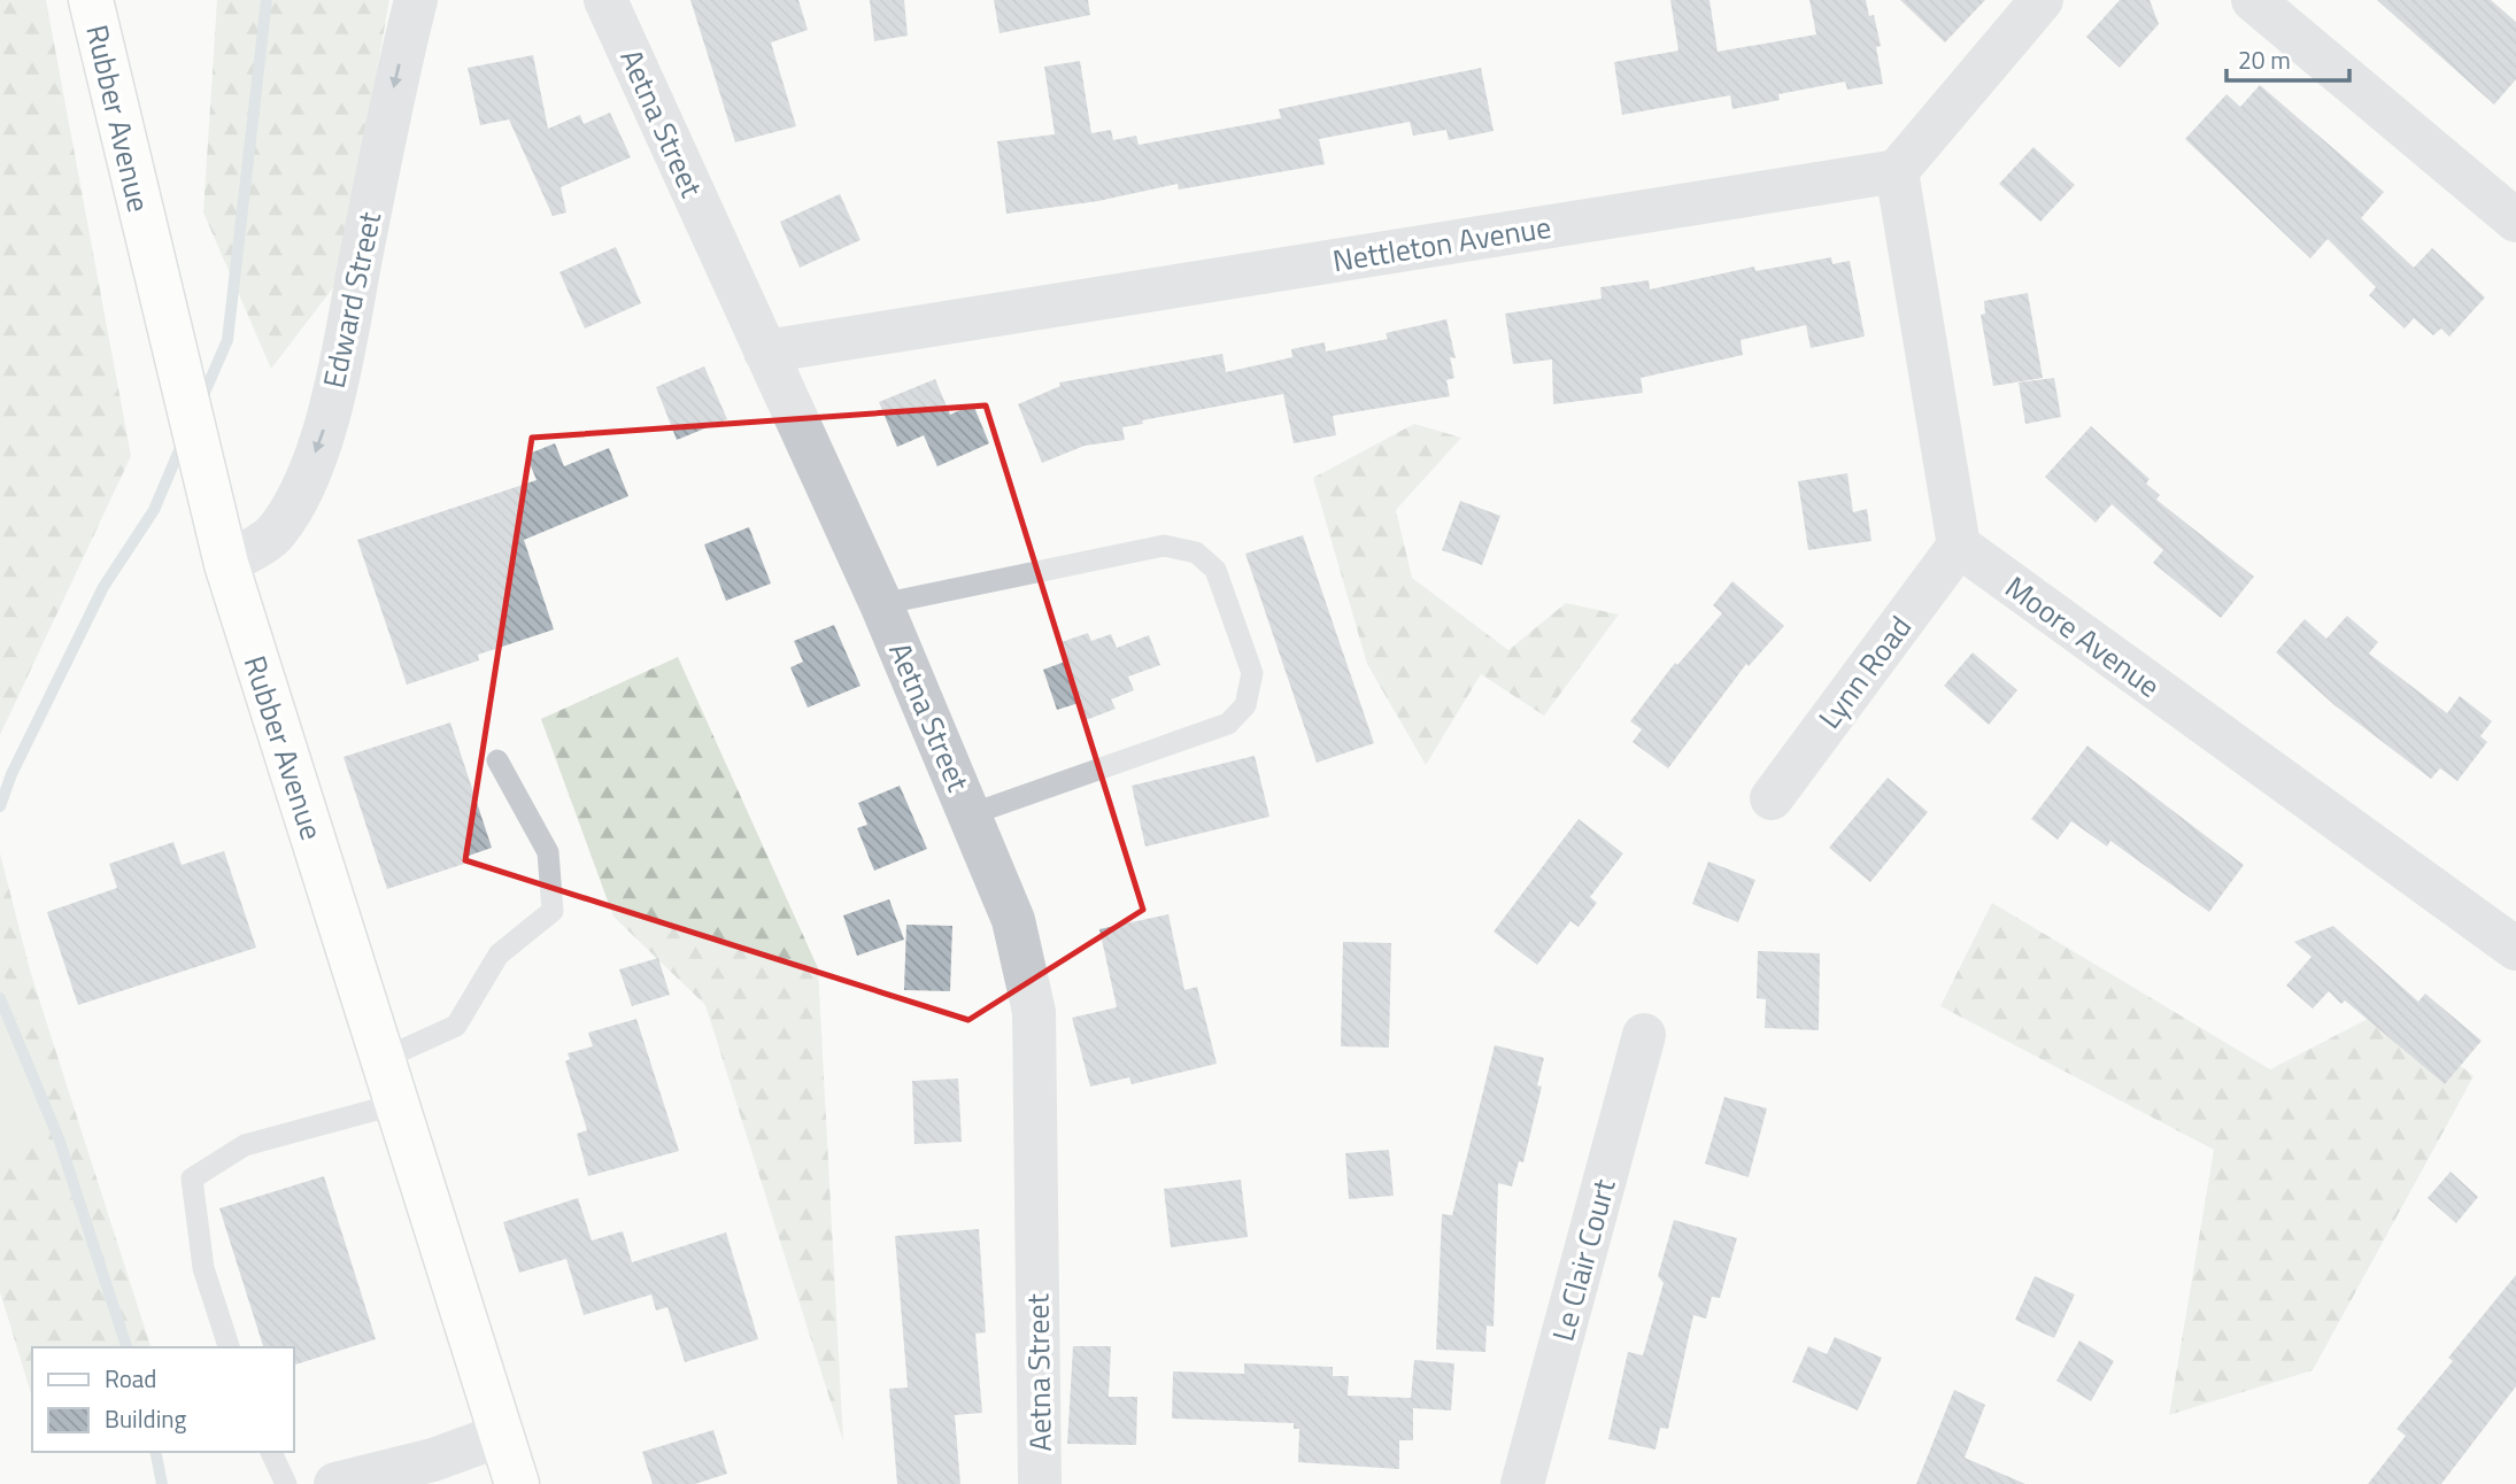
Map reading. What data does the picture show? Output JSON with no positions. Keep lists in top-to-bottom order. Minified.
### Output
{"streets":{"street":["Rubber Avenue","Aetna Street","Nettleton Avenue","Edward Street","Moore Avenue","Lynn Road","Le Clair Court"]},"crossings":[["Rubber Avenue","Edward Street"],["Aetna Street","Nettleton Avenue"],["Moore Avenue","Lynn Road"]],"one_way":["Edward Street"],"legend":["Road","Building"],"scale_bar":"20 m"}
